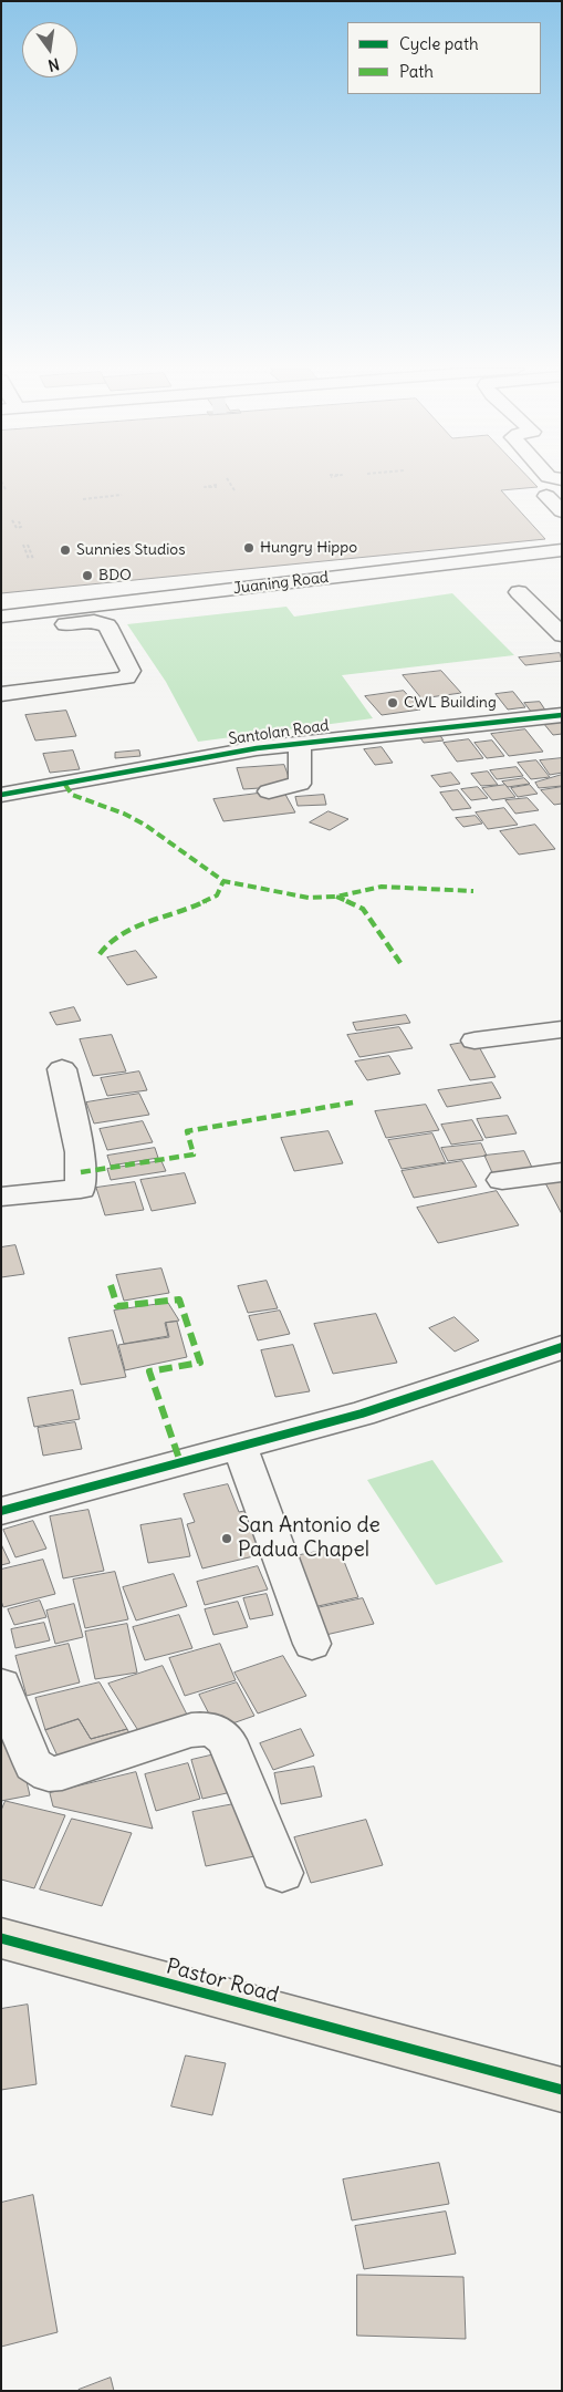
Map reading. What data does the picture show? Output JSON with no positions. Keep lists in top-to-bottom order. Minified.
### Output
{"streets":{"main road":["Pastor Road"],"street":["Juaning Road","Santolan Road"]},"places":["Hungry Hippo","Sunnies Studios","BDO","CWL Building","San Antonio de Padua Chapel"],"legend":["Cycle path","Path"],"north":"bottom"}
